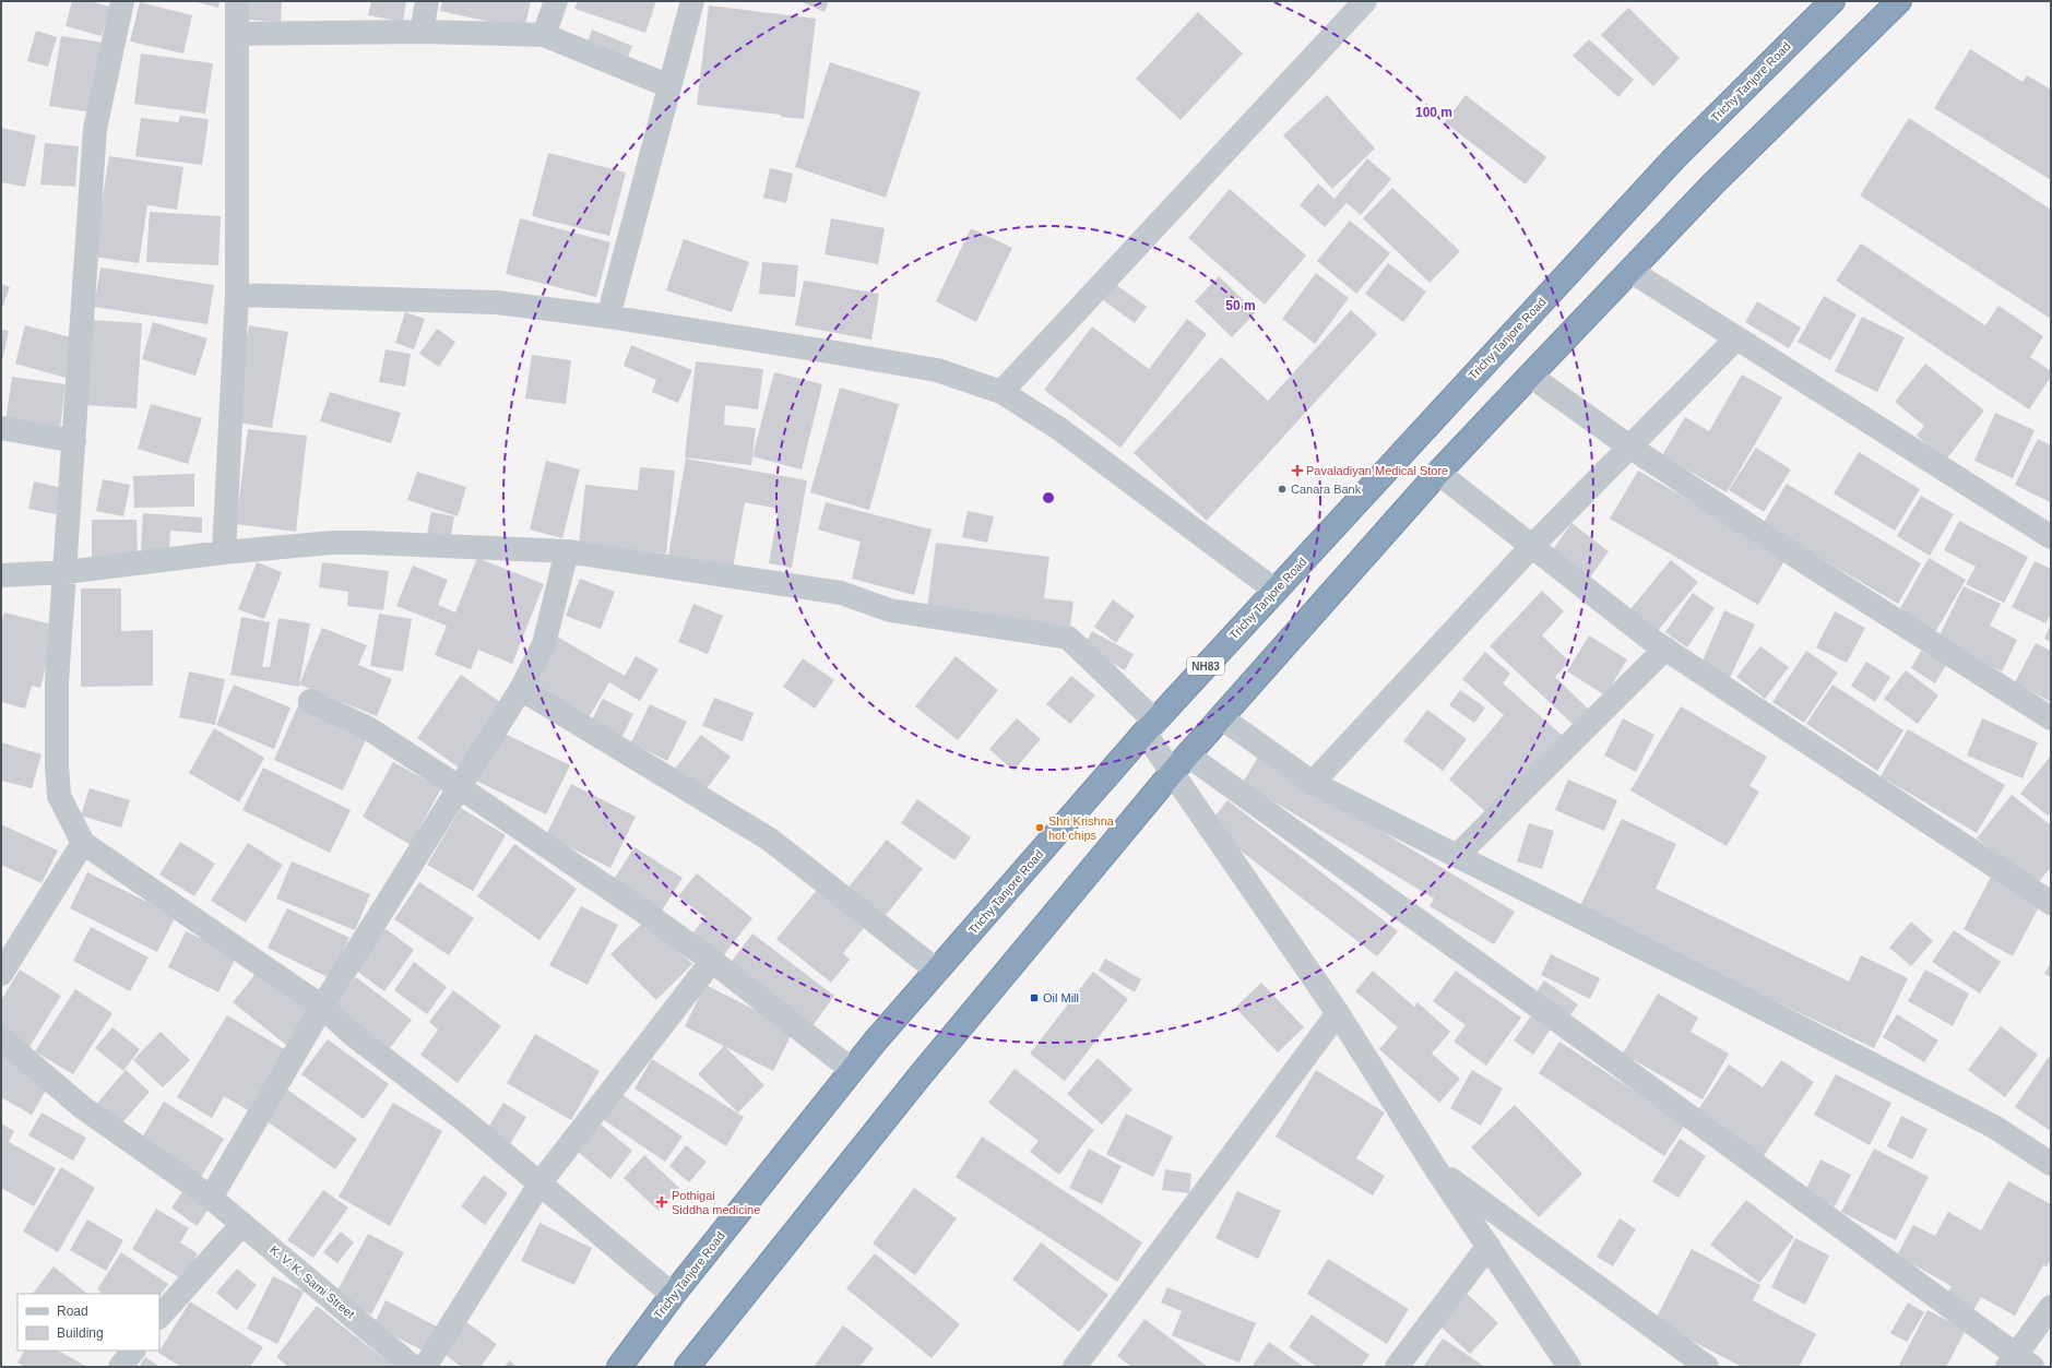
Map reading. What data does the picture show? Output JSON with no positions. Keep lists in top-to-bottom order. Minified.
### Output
{"streets":{"highway":["Trichy Tanjore Road","NH83"],"street":["K. V. K. Sami Street"]},"places":{"health":["Pavaladiyan Medical Store","Pothigai Siddha medicine"],"other":["Canara Bank","Shri Krishna hot chips"],"transit":["Oil Mill"]},"legend":["Road","Building"],"rings":["100 m","50 m"]}
